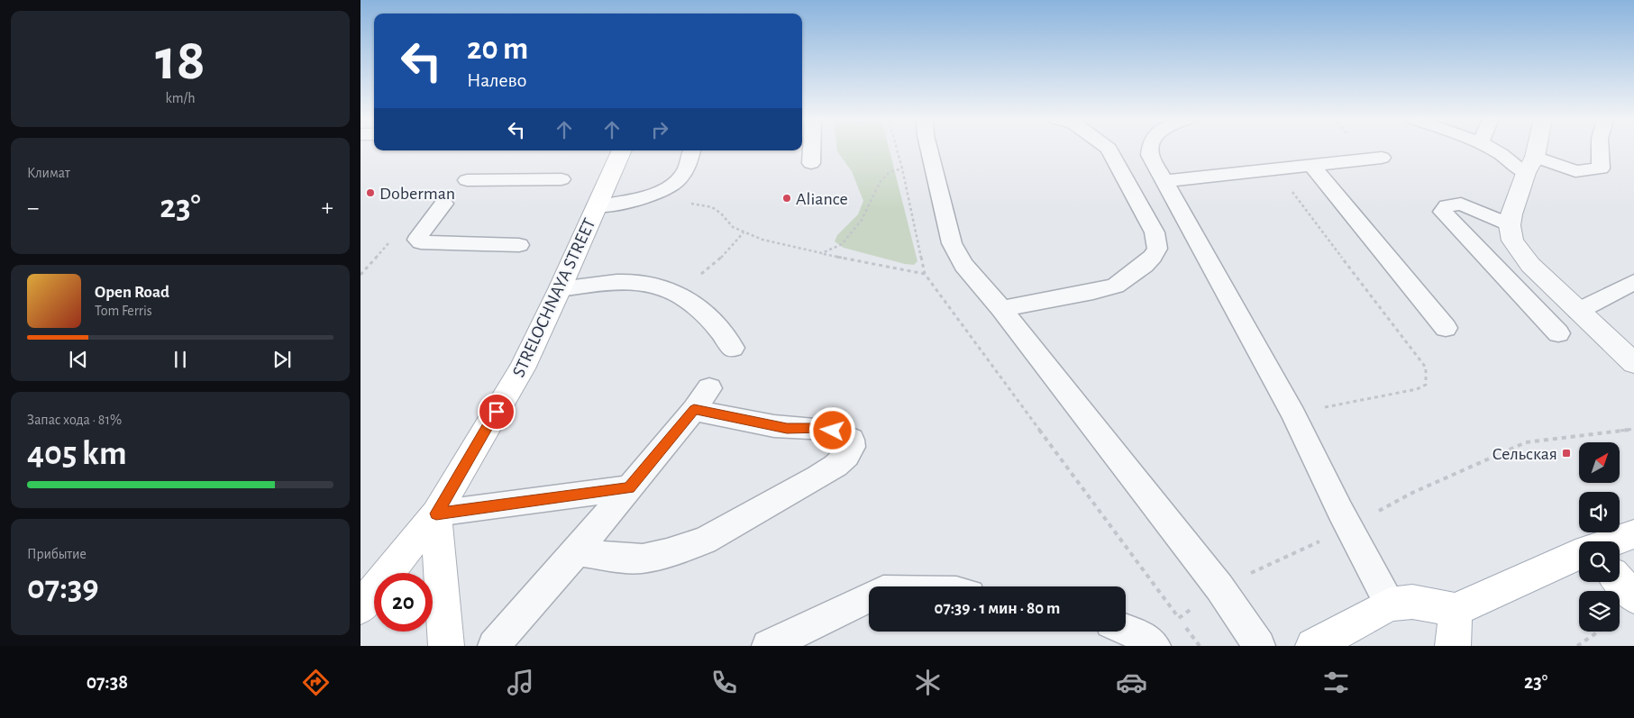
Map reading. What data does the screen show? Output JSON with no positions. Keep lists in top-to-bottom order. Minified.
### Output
{"streets":{"main road":["STRELOCHNAYA STREET"]},"places":{"other":["Doberman","Aliance"],"transit":["Сельская"]},"north":"top right","page":{"tile":[["18","km/h"],"Климат",["Запас хода · 81%","405 km"],["Прибытие","07:39"]],"turn":["20 m","Налево"],"heat":["−","23°","+"],"song":["Open Road","Tom Ferris"],"limit":"20","trip":"07:39 · 1 мин · 80 m","tabs":["07:38","23°"]}}
